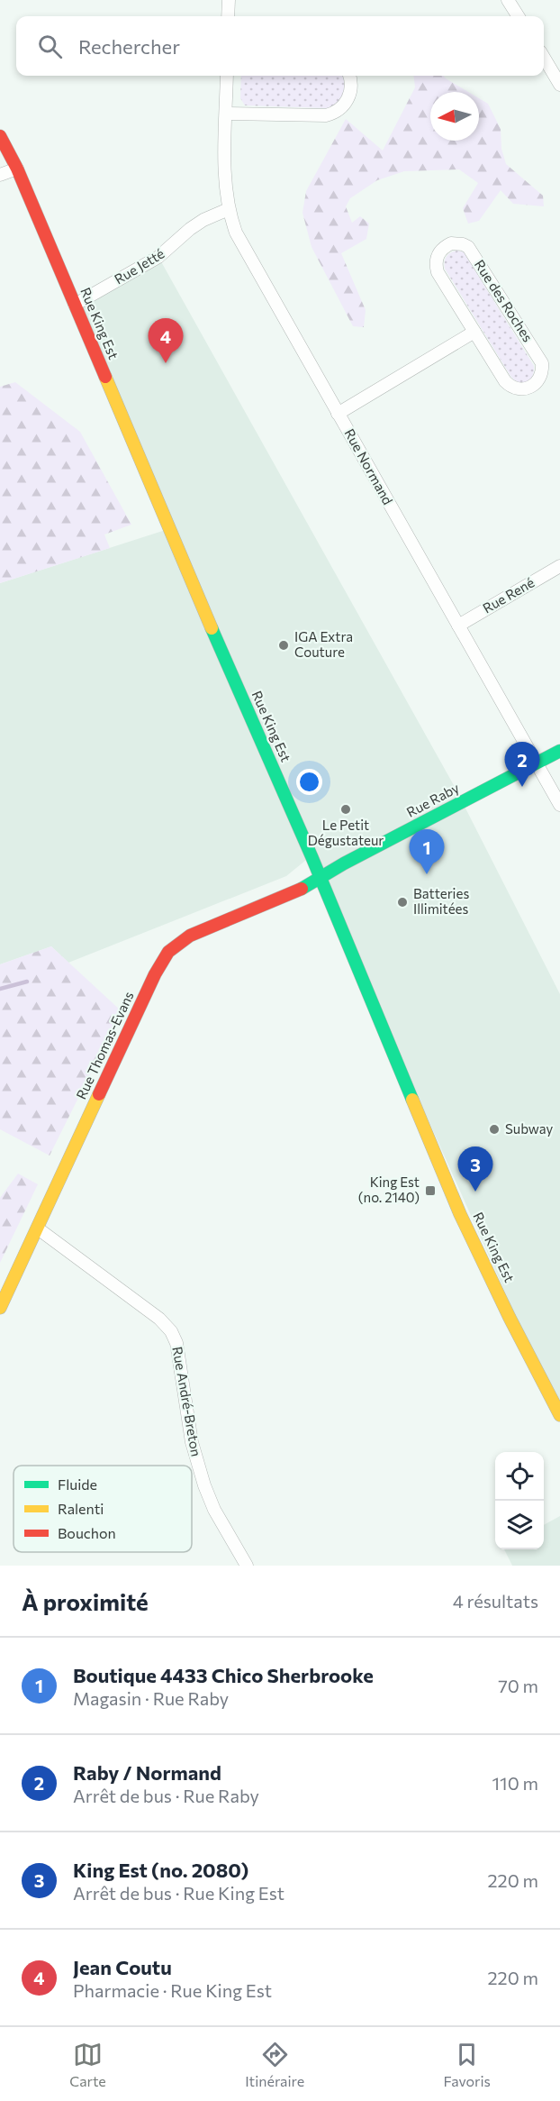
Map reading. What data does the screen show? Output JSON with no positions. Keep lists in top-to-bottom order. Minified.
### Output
{"streets":{"main road":["Rue King Est","Rue Raby","Rue Thomas-Evans"],"street":["Rue Jetté","Rue des Roches","Rue Normand","Rue René","Rue André-Breton"]},"crossings":[["Rue Jetté","Rue King Est"],["Rue Jetté","Rue Normand"],["Rue King Est","Rue Raby"],["Rue King Est","Rue Thomas-Evans"],["Rue Normand","Rue René"],["Rue Normand","Rue Raby"],["Rue Raby","Rue Thomas-Evans"],["Rue Thomas-Evans","Rue André-Breton"]],"places":{"other":["IGA Extra Couture","Le Petit Dégustateur","Batteries Illimitées","Subway"],"transit":["King Est (no. 2140)"]},"legend":["Fluide","Ralenti","Bouchon"],"north":"left","page":{"search":"Rechercher","pins":["4","2","1","3"],"heading":["À proximité","4 résultats"],"list":[{"mark":"1","name":"Boutique 4433 Chico Sherbrooke","note":"Magasin · Rue Raby","value":"70 m"},{"mark":"2","name":"Raby / Normand","note":"Arrêt de bus · Rue Raby","value":"110 m"},{"mark":"3","name":"King Est (no. 2080)","note":"Arrêt de bus · Rue King Est","value":"220 m"},{"mark":"4","name":"Jean Coutu","note":"Pharmacie · Rue King Est","value":"220 m"}],"nav":["Carte","Itinéraire","Favoris"]}}
